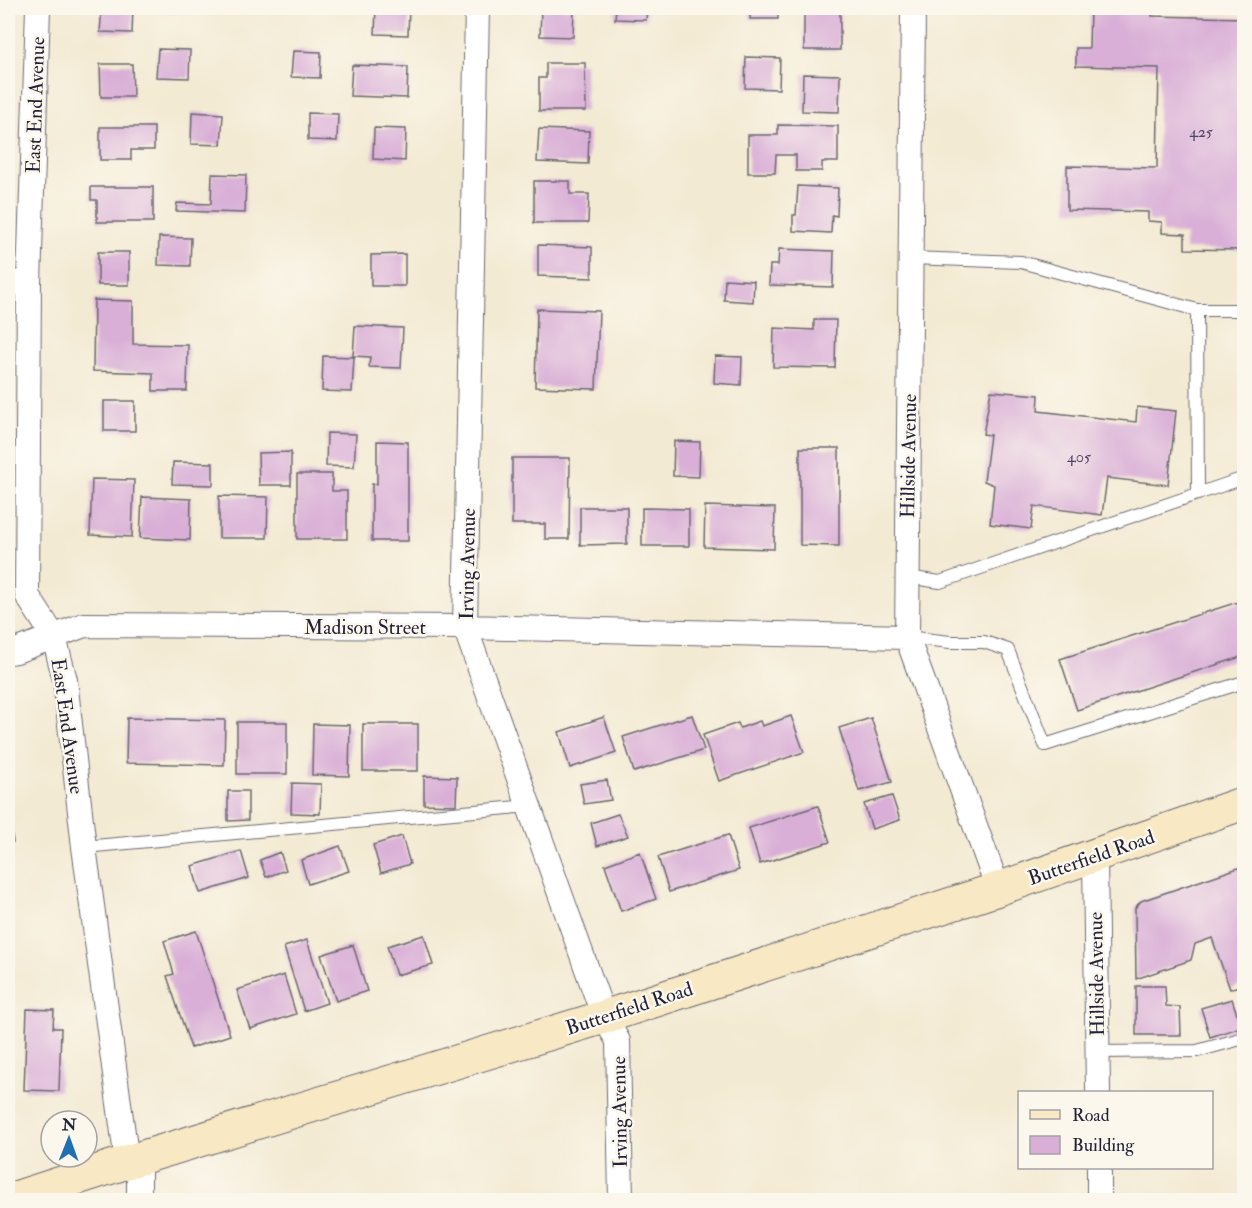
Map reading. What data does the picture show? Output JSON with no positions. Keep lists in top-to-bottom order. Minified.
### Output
{"streets":{"main road":["Butterfield Road"],"street":["East End Avenue","Hillside Avenue","Irving Avenue","Madison Street"]},"crossings":[["East End Avenue","Madison Street"],["East End Avenue","Butterfield Road"],["Hillside Avenue","Madison Street"],["Hillside Avenue","Butterfield Road"],["Irving Avenue","Madison Street"],["Irving Avenue","Butterfield Road"]],"house_numbers":["425","405"],"legend":["Road","Building"],"north":"top"}
